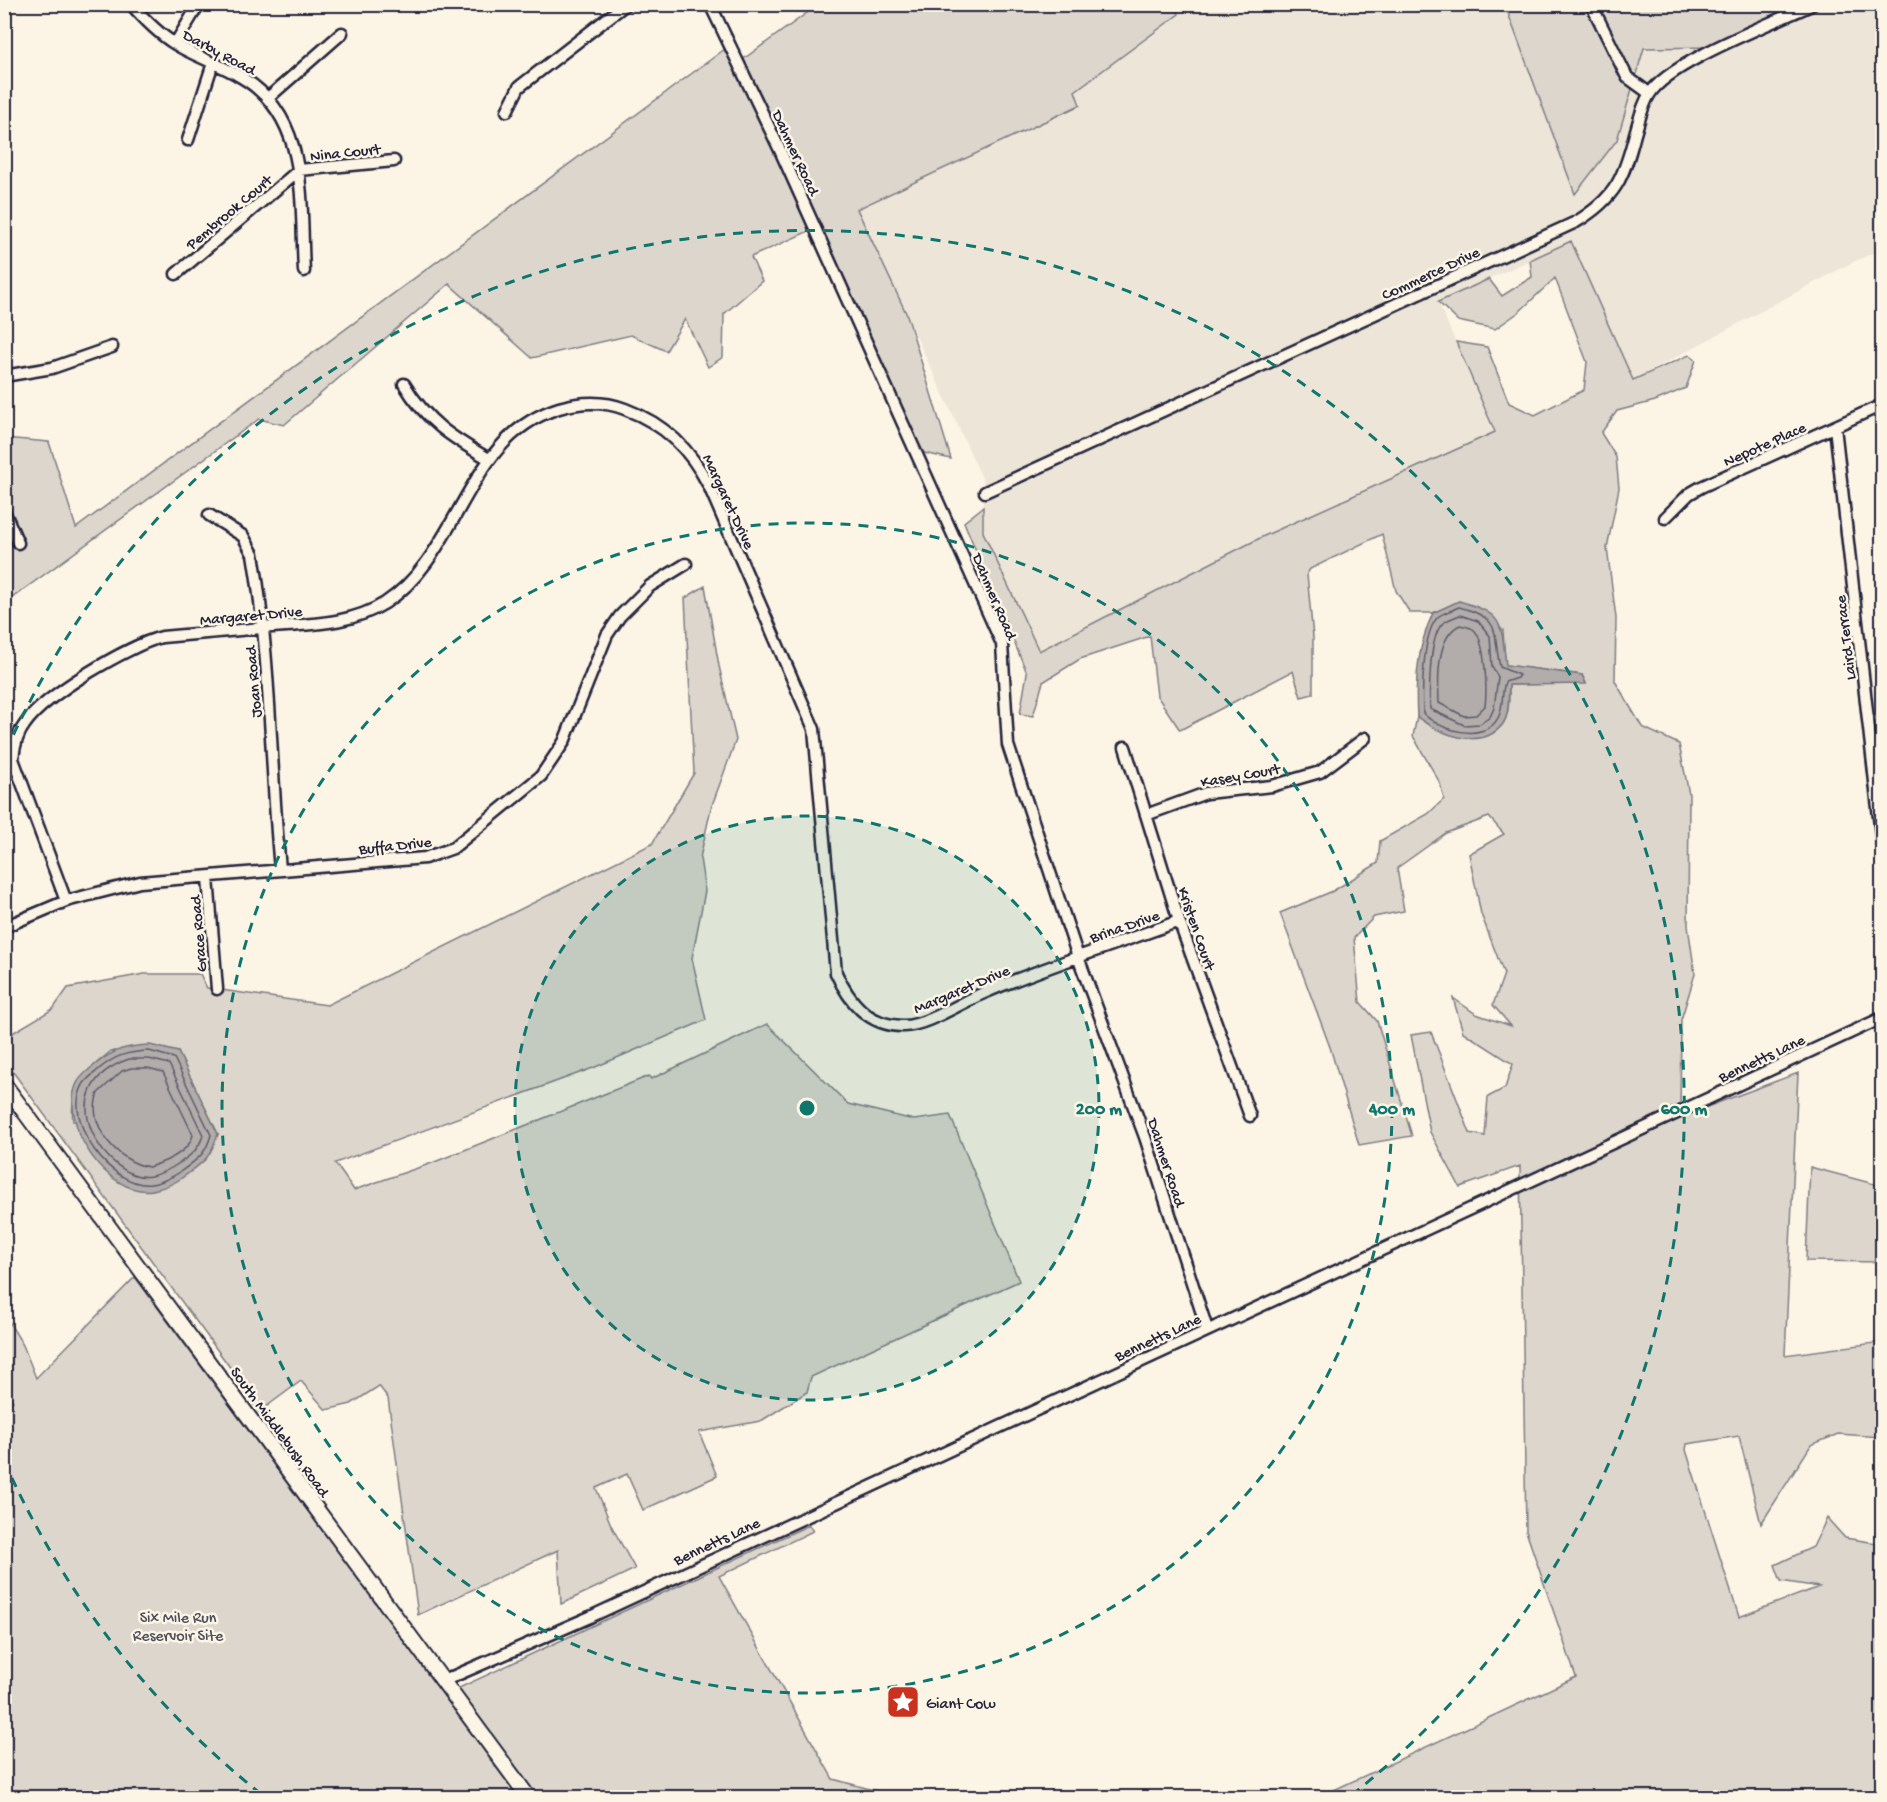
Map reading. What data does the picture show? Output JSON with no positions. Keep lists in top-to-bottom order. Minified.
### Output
{"streets":{"street":["Darby Road","Nina Court","Dahmer Road","Pembrook Court","Commerce Drive","Nepote Place","Margaret Drive","Laird Terrace","Joan Road","Kasey Court","Buffa Drive","Brina Drive","Kristen Court","Grace Road","Bennetts Lane","South Middlebush Road"]},"crossings":[["Darby Road","Nina Court"],["Darby Road","Pembrook Court"],["Nina Court","Pembrook Court"],["Dahmer Road","Margaret Drive"],["Dahmer Road","Brina Drive"],["Dahmer Road","Bennetts Lane"],["Nepote Place","Laird Terrace"],["Margaret Drive","Joan Road"],["Margaret Drive","Buffa Drive"],["Margaret Drive","Brina Drive"],["Joan Road","Buffa Drive"],["Kasey Court","Kristen Court"],["Buffa Drive","Grace Road"],["Brina Drive","Kristen Court"],["Bennetts Lane","South Middlebush Road"]],"parks":["Six Mile Run Reservoir Site"],"places":{"place":["Giant Cow"]},"rings":["200 m","400 m","600 m"]}
